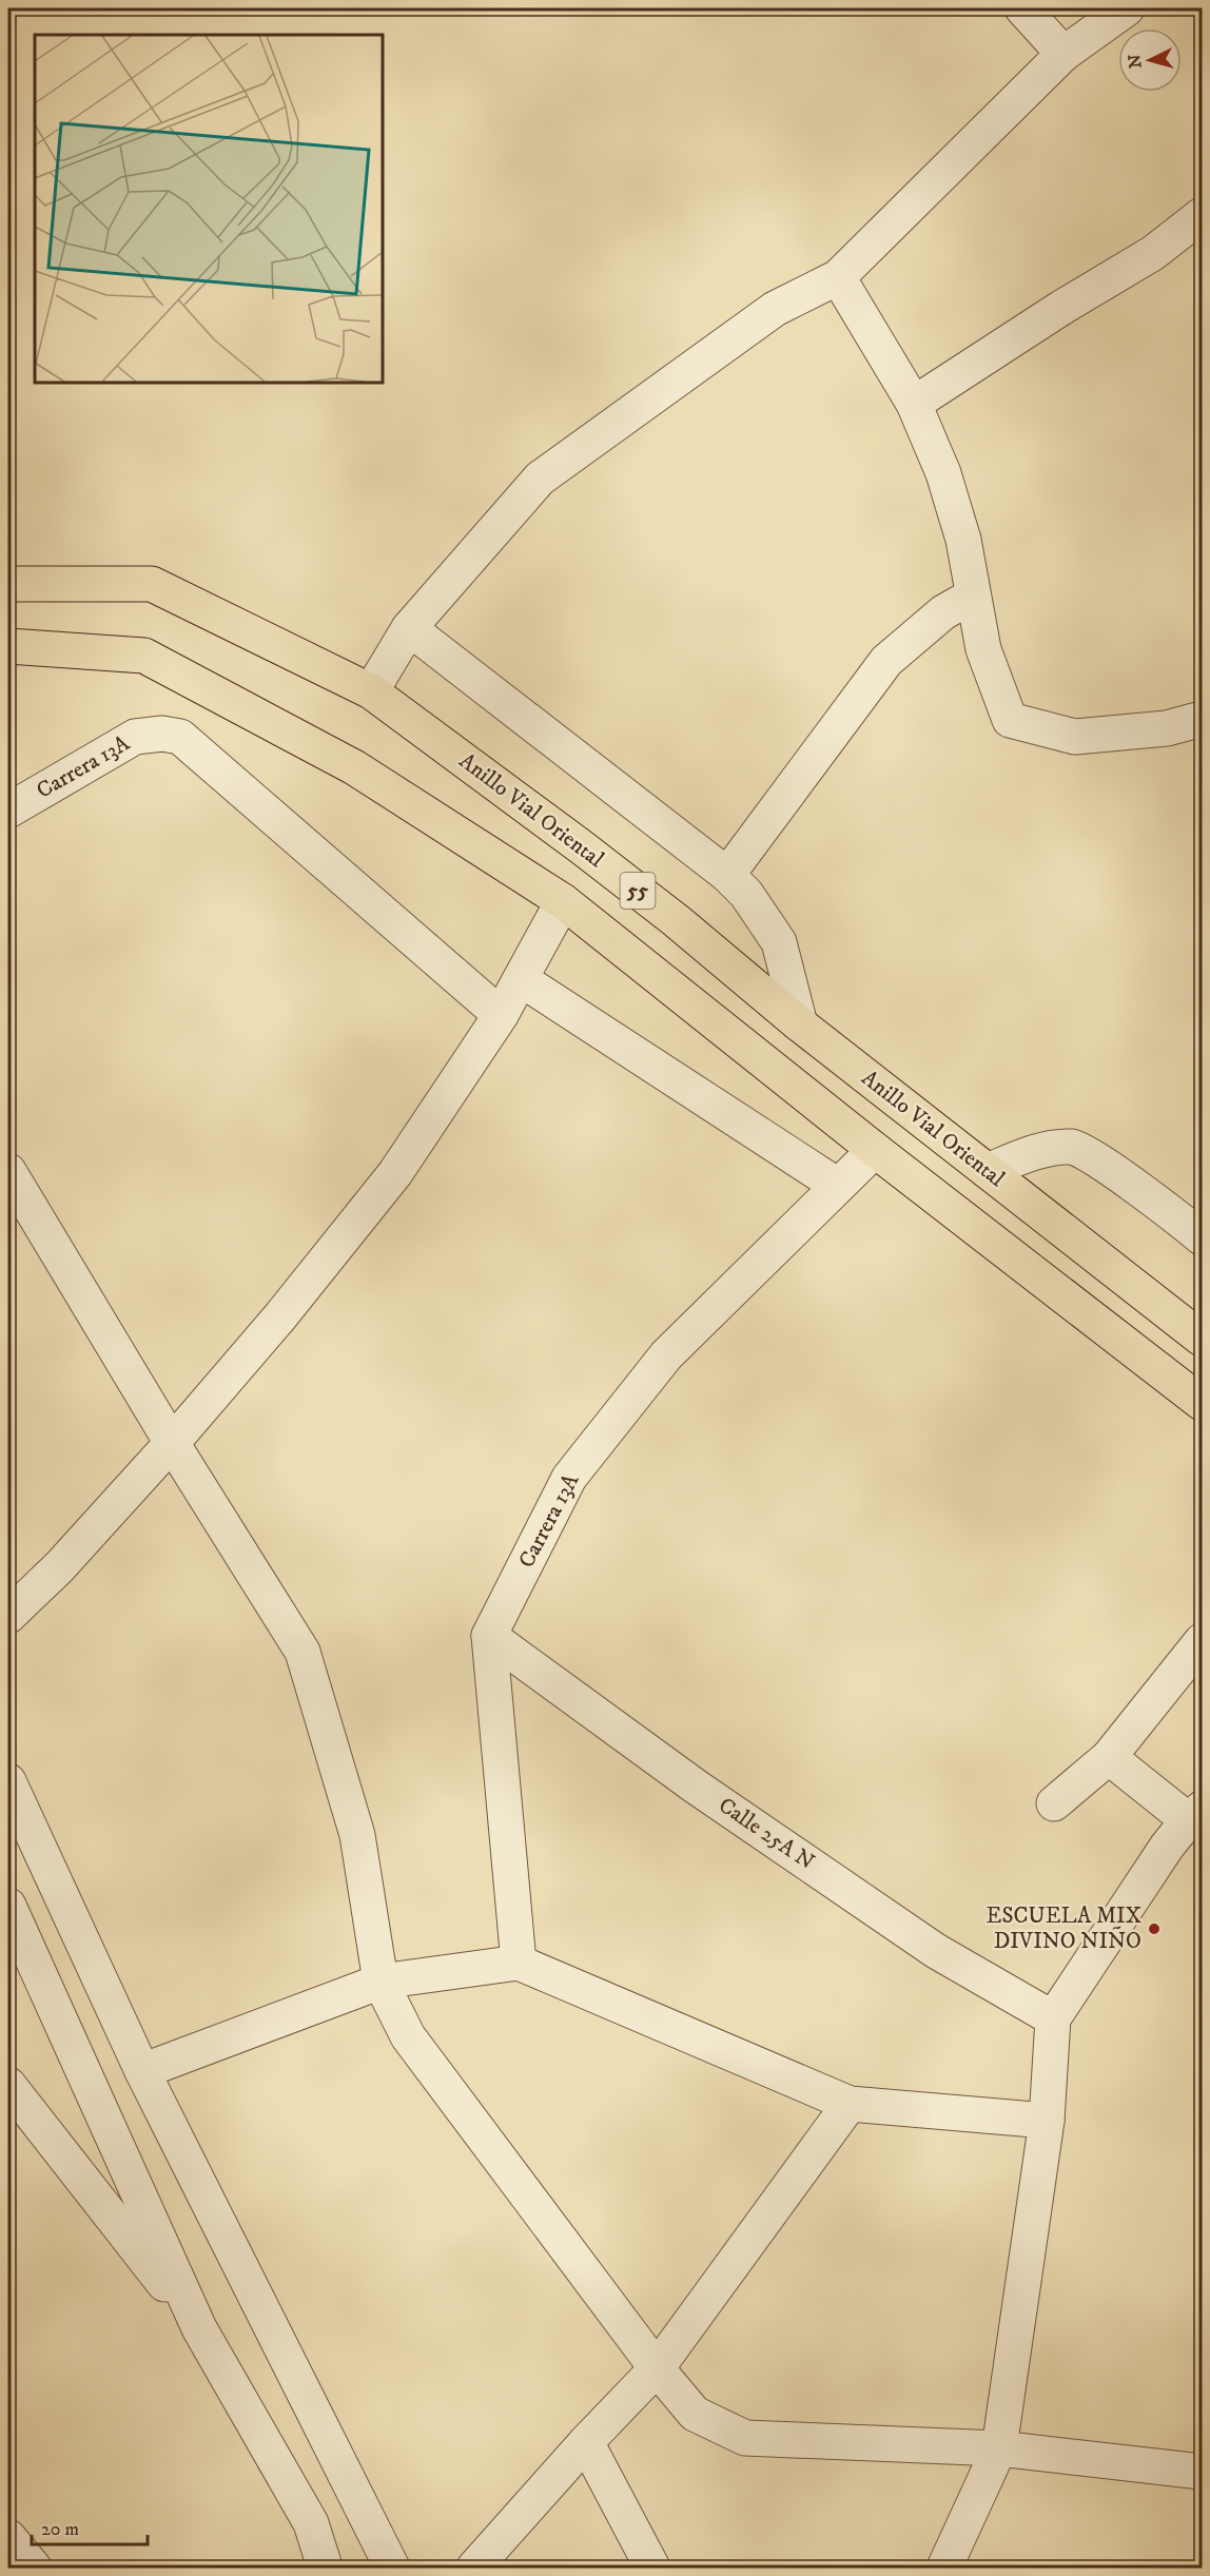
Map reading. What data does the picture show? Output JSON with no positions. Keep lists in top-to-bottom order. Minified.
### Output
{"streets":{"highway":["Anillo Vial Oriental","55"],"street":["Carrera 13A","Calle 25A N"]},"crossings":[["Carrera 13A","55"],["Carrera 13A","Calle 25A N"]],"places":["ESCUELA MIX DIVINO NIÑO"],"scale_bar":"20 m","north":"left"}
